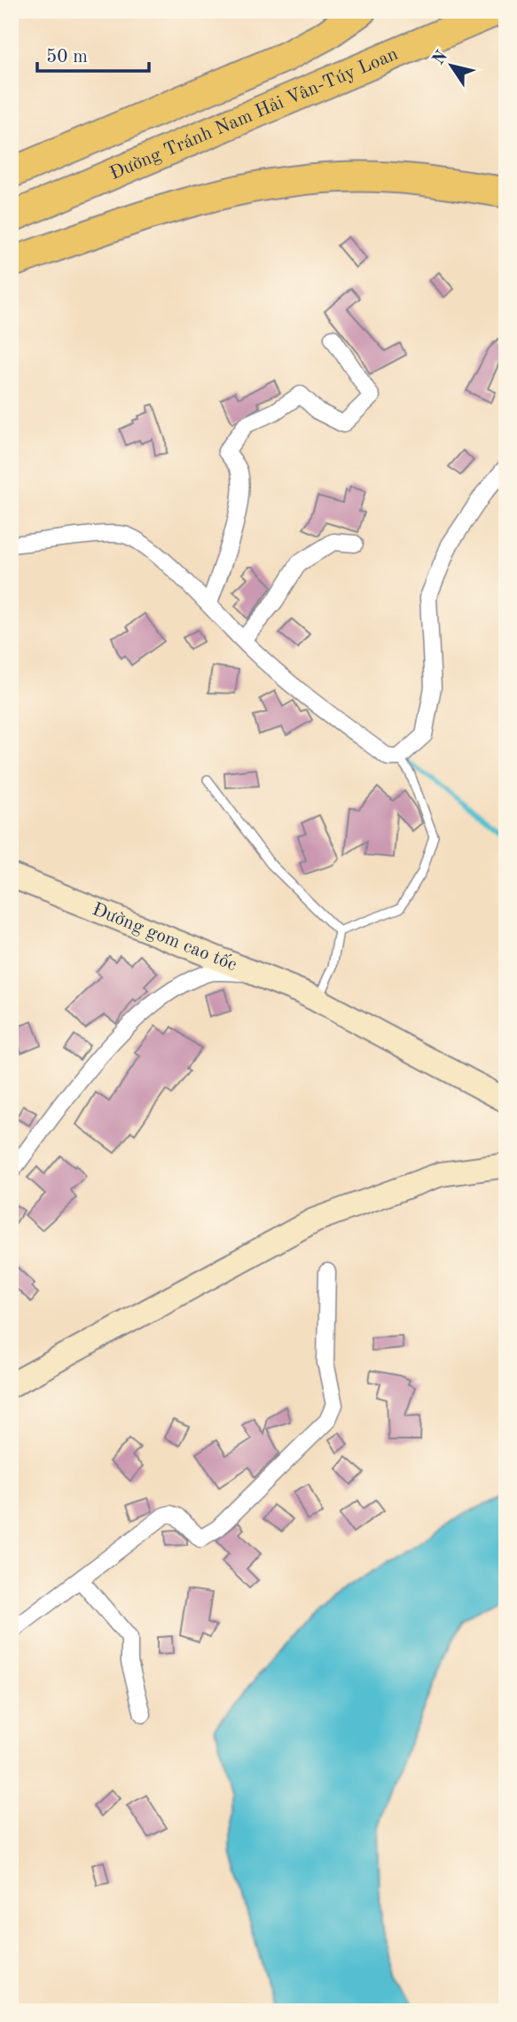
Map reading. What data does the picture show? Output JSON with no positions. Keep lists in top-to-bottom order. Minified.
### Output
{"streets":{"highway":["Đường Tránh Nam Hải Vân-Túy Loan"],"main road":["Đường gom cao tốc"]},"scale_bar":"50 m","north":"top left"}
